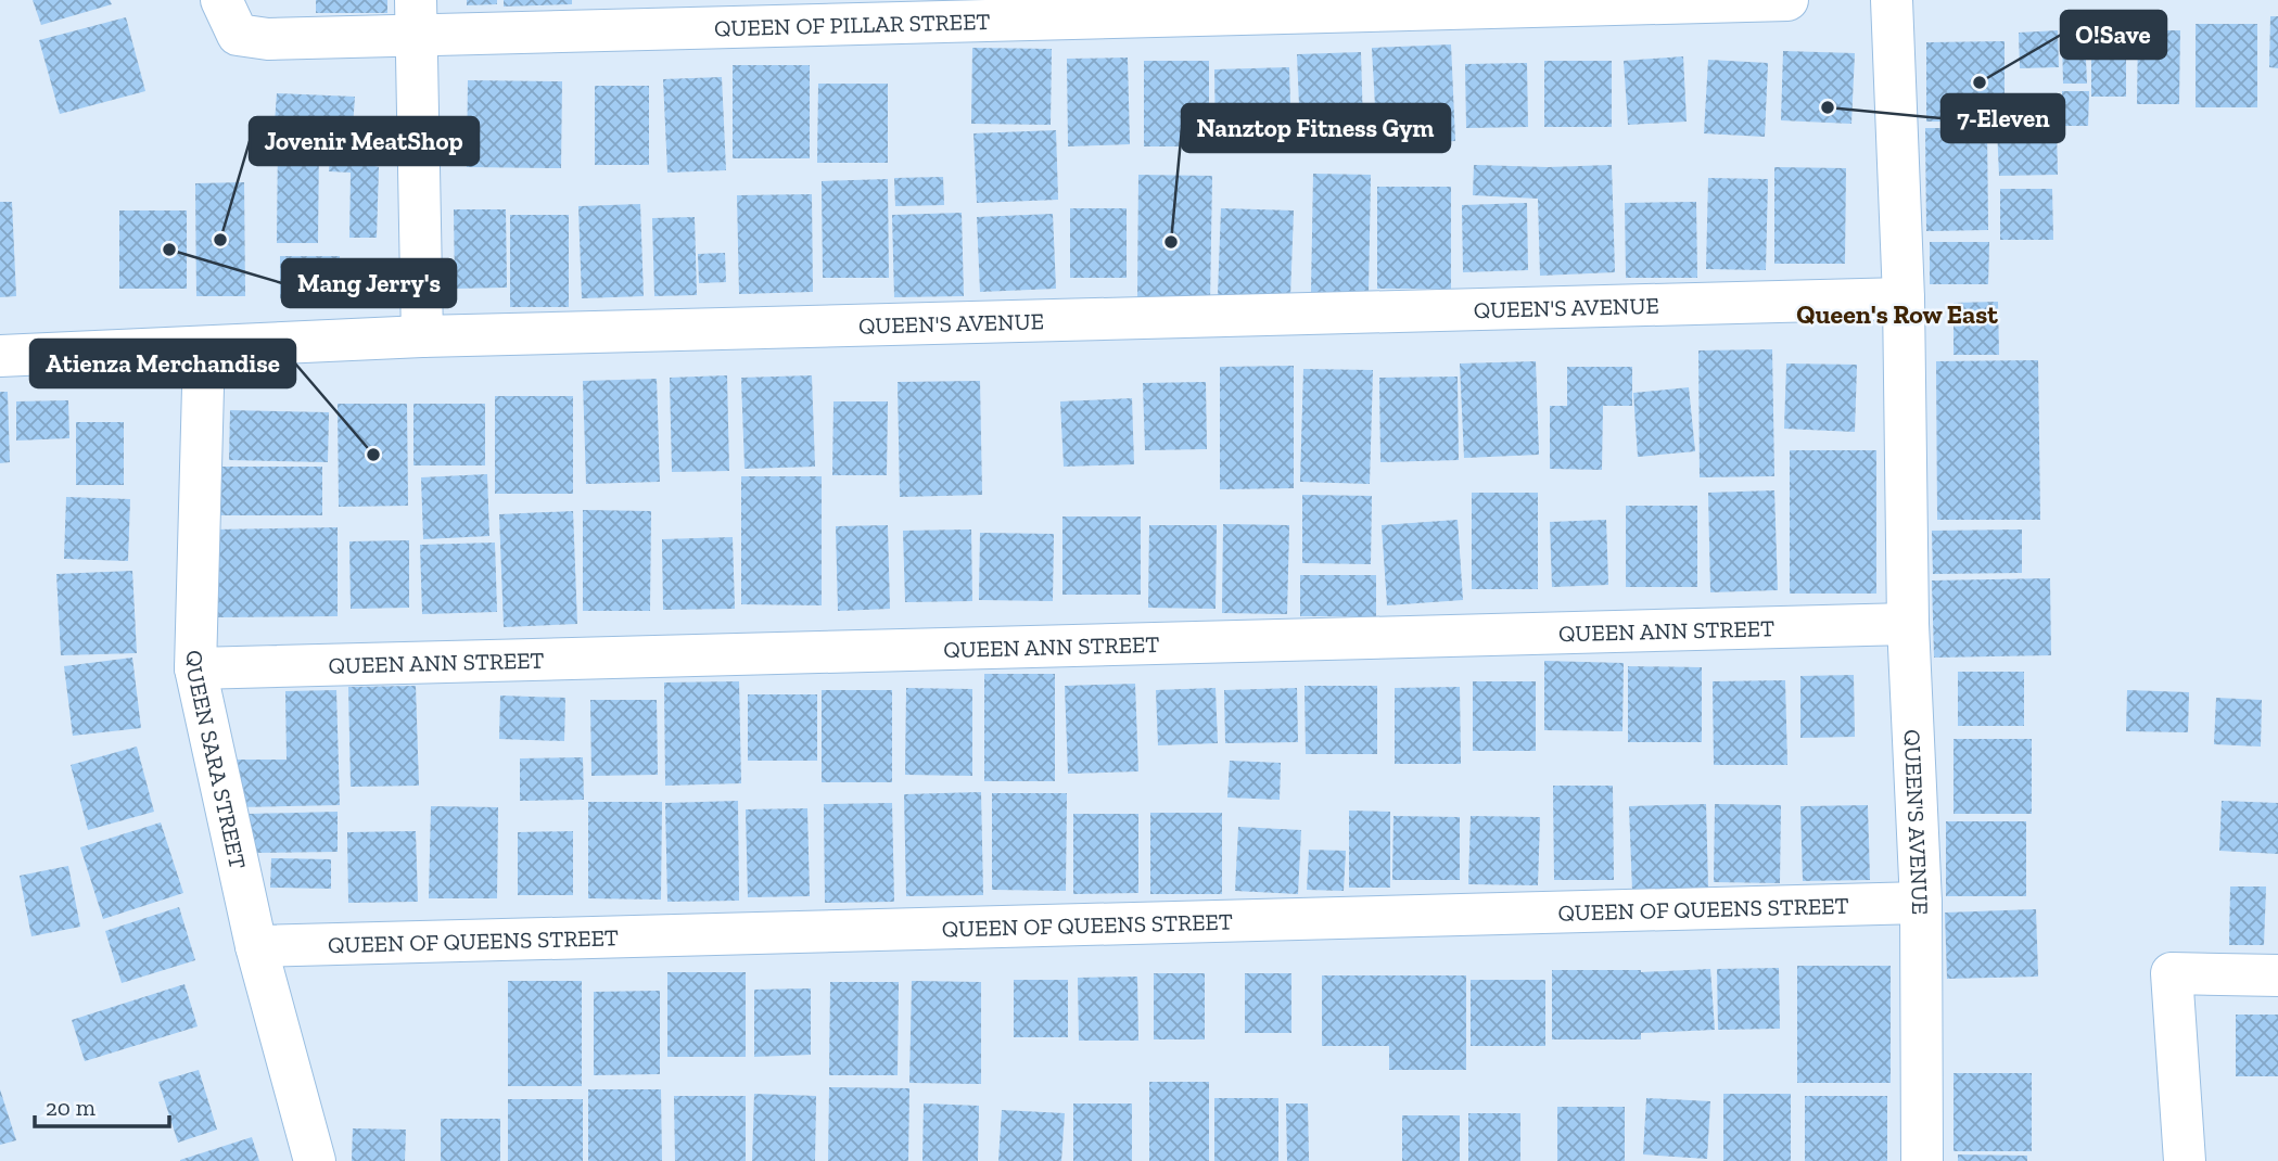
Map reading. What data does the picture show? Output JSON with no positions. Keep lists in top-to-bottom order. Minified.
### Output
{"streets":{"street":["QUEEN OF PILLAR STREET","QUEEN'S AVENUE","QUEEN ANN STREET","QUEEN SARA STREET","QUEEN OF QUEENS STREET"]},"crossings":[["QUEEN'S AVENUE","QUEEN ANN STREET"],["QUEEN'S AVENUE","QUEEN SARA STREET"],["QUEEN'S AVENUE","QUEEN OF QUEENS STREET"],["QUEEN ANN STREET","QUEEN SARA STREET"],["QUEEN SARA STREET","QUEEN OF QUEENS STREET"]],"districts":["Queen's Row East"],"places":["O!Save","7-Eleven","Jovenir MeatShop","Nanztop Fitness Gym","Mang Jerry's","Atienza Merchandise"],"scale_bar":"20 m"}
